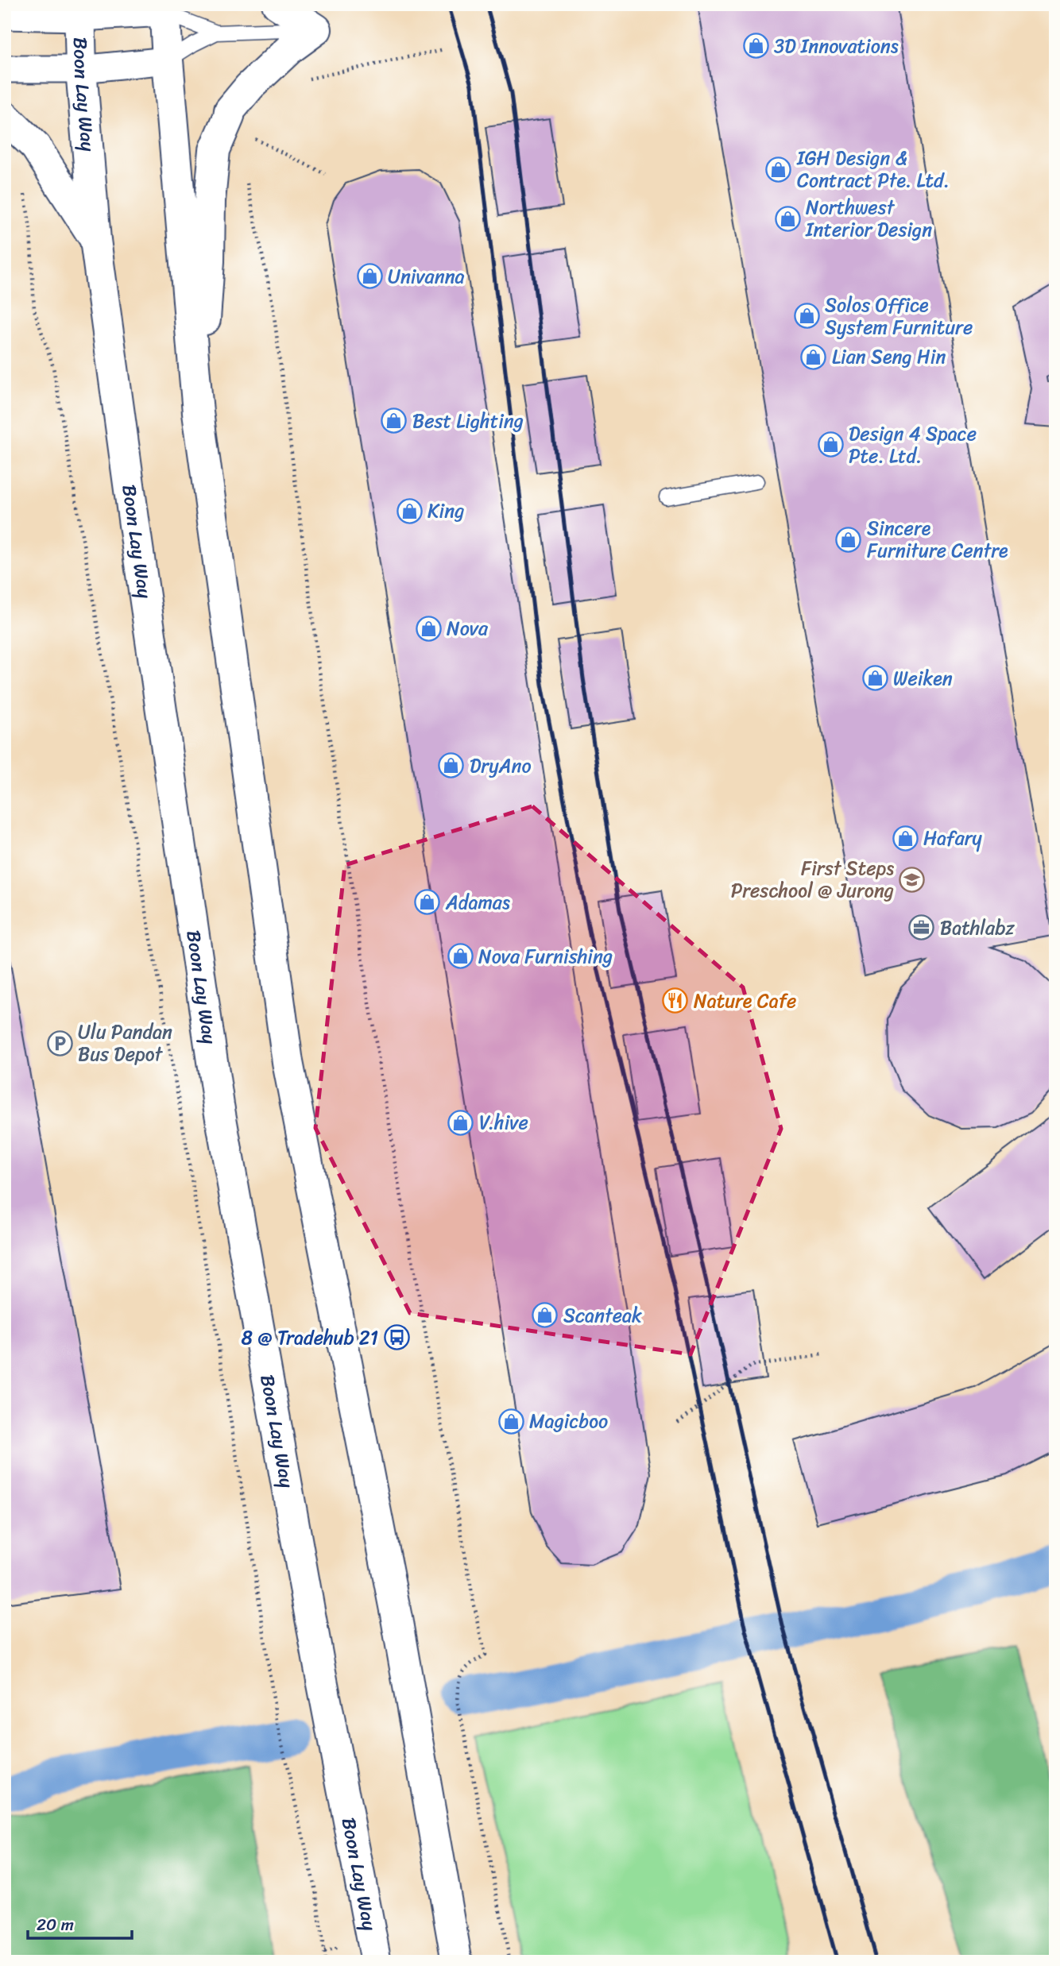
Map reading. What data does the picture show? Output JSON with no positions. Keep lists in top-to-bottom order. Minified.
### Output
{"streets":{"main road":["Boon Lay Way"]},"places":{"shop":["3D Innovations","IGH Design & Contract Pte. Ltd.","Northwest Interior Design","Univanna","Solos Office System Furniture","Lian Seng Hin","Best Lighting","Design 4 Space Pte. Ltd.","King","Sincere Furniture Centre","Nova","Weiken","DryAno","Hafary","Adamas","Nova Furnishing","V.hive","Scanteak","Magicboo"],"school or university":["First Steps Preschool @ Jurong"],"office":["Bathlabz"],"restaurant":["Nature Cafe"],"parking":["Ulu Pandan Bus Depot"],"bus stop":["8 @ Tradehub 21"]},"scale_bar":"20 m"}
